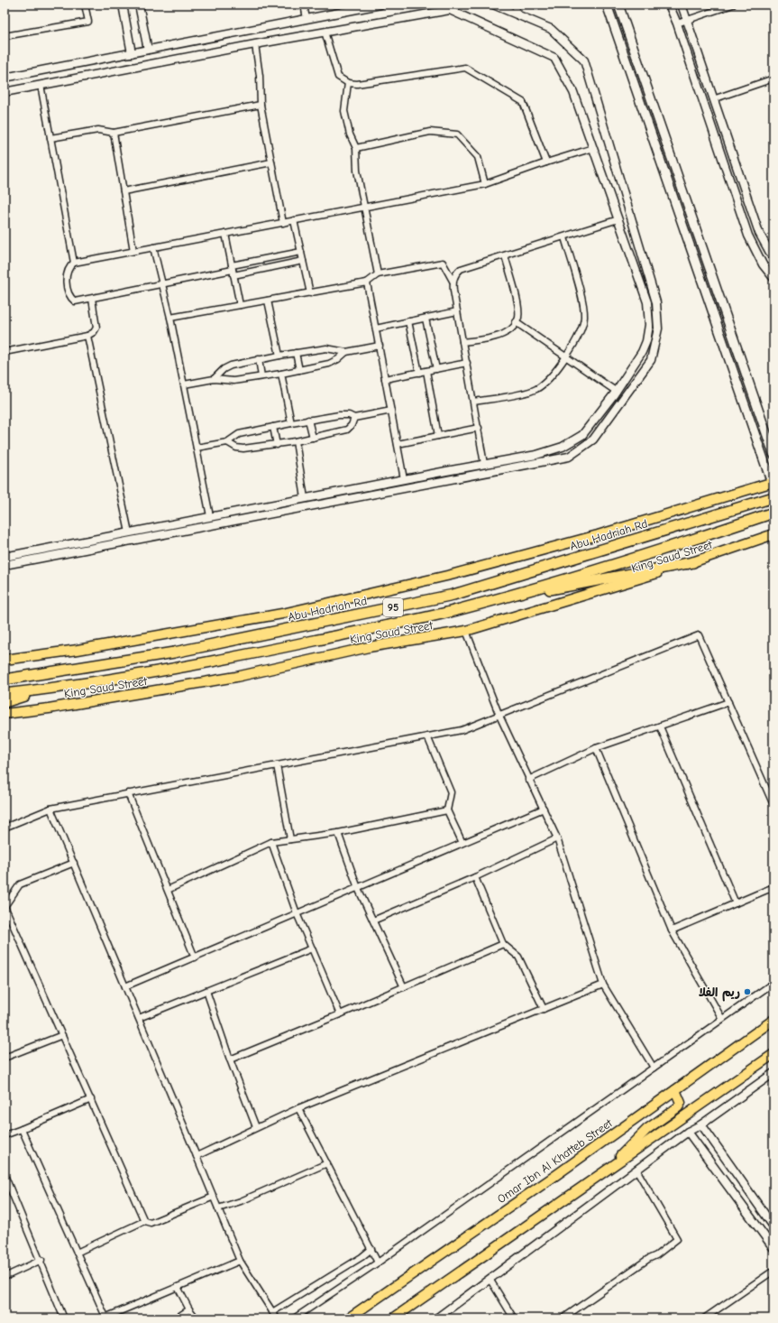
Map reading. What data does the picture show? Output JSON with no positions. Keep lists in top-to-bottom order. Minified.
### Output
{"streets":{"highway":["Abu Hadriah Rd","95"],"main road":["King Saud Street","Omar Ibn Al Khatteb Street"]},"places":["ريم الفلا"]}
